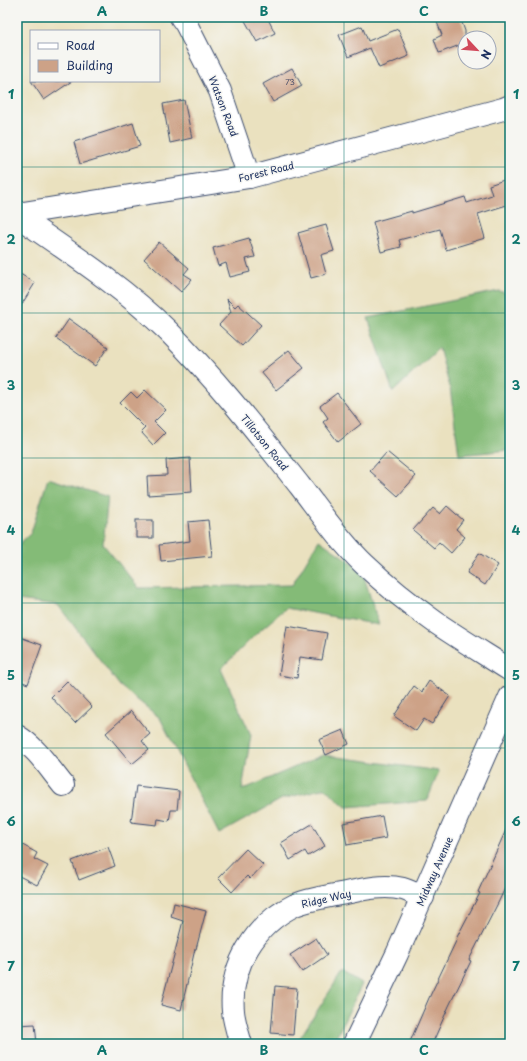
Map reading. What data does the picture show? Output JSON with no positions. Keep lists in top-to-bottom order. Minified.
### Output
{"streets":{"street":["Watson Road","Forest Road","Tillotson Road","Midway Avenue","Ridge Way"]},"crossings":[["Watson Road","Forest Road"],["Forest Road","Tillotson Road"],["Midway Avenue","Ridge Way"]],"house_numbers":["73"],"legend":["Road","Building"],"north":"bottom right","grid":{"columns":["A","B","C"],"rows":["1","2","3","4","5","6","7"]}}
